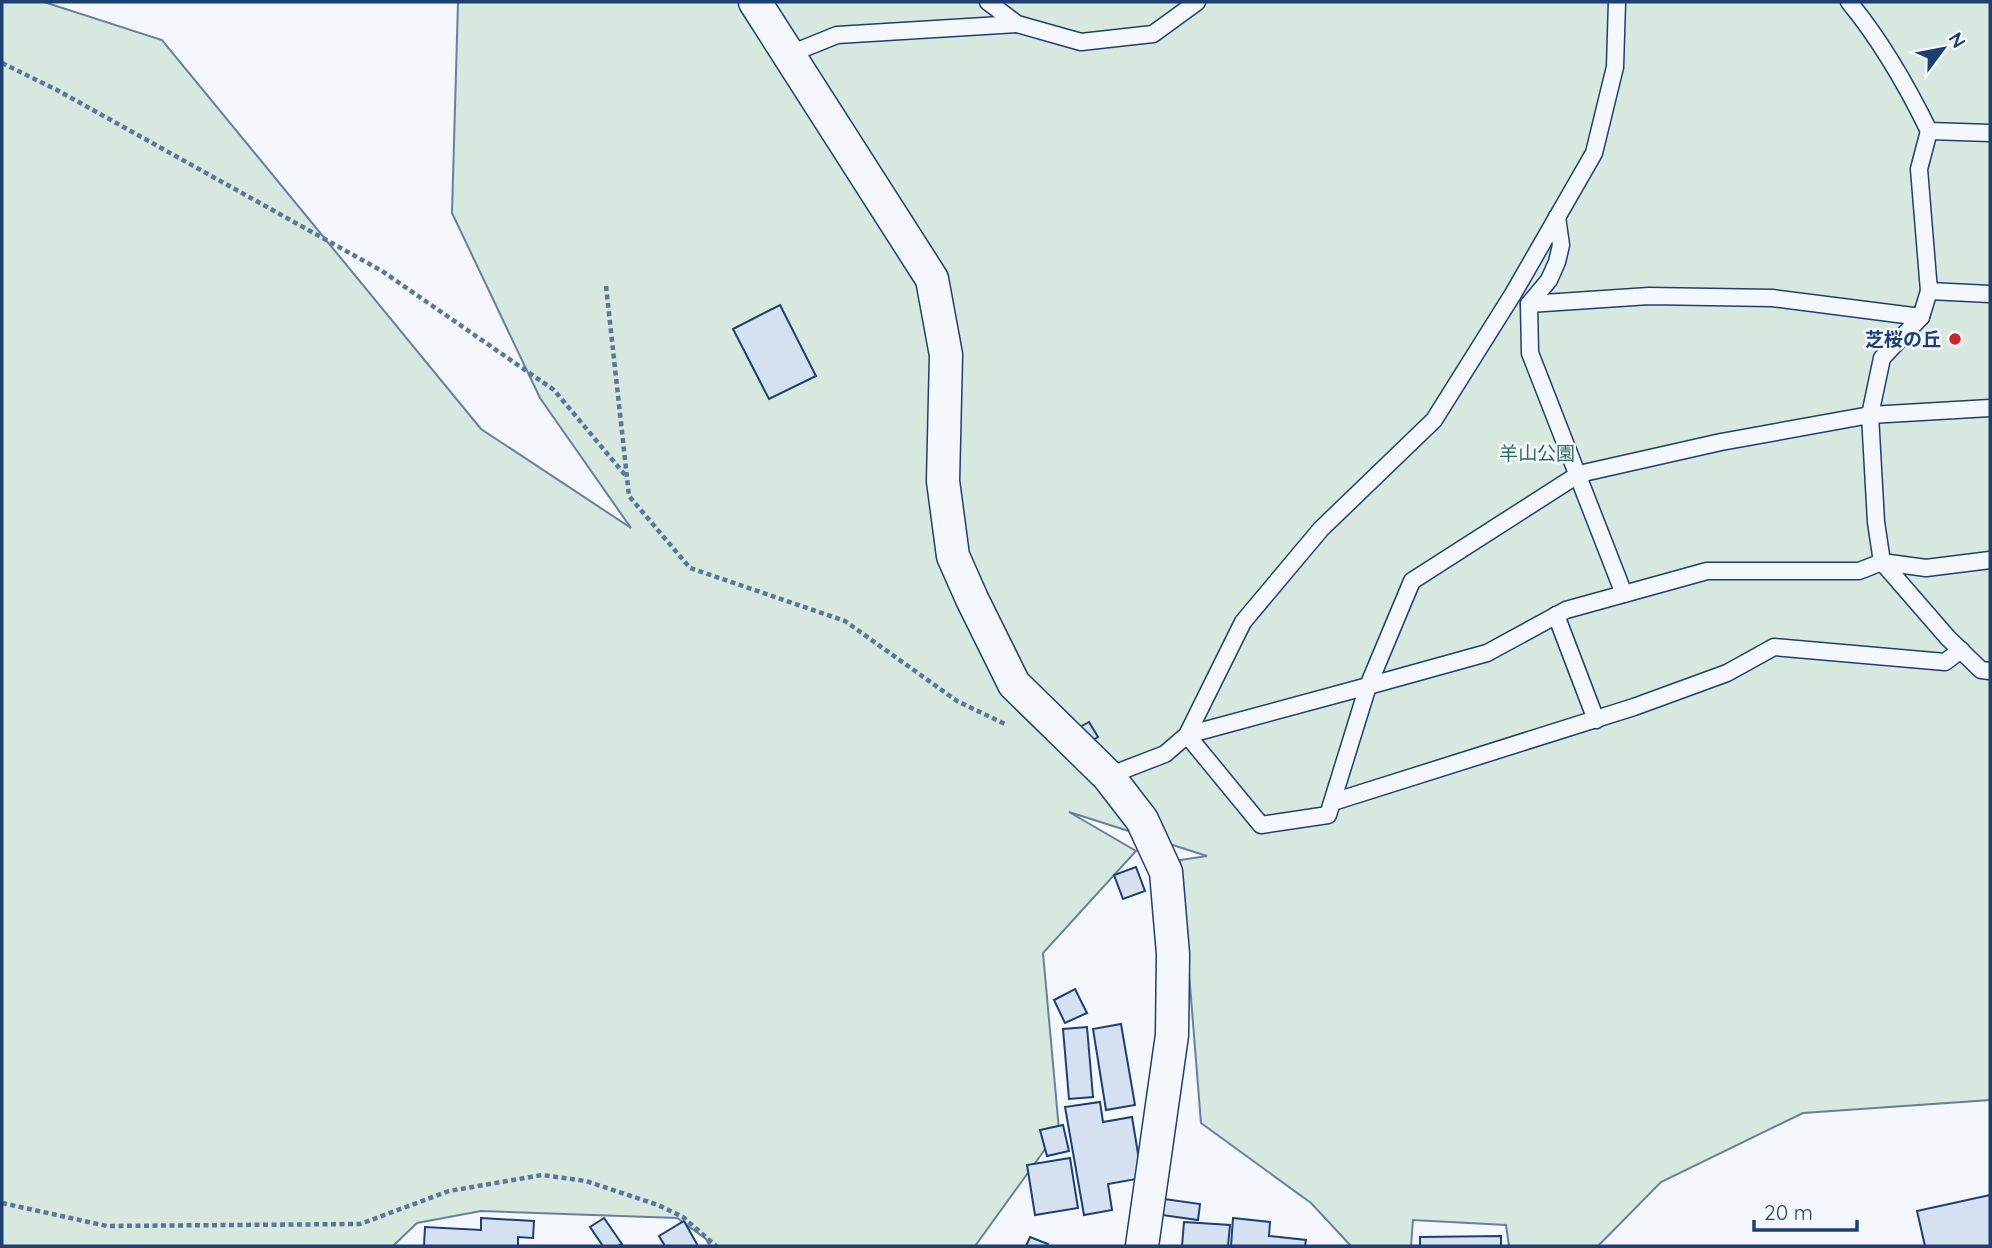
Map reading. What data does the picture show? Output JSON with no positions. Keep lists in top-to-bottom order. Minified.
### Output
{"parks":["羊山公園"],"places":["芝桜の丘"],"scale_bar":"20 m","north":"top right"}
